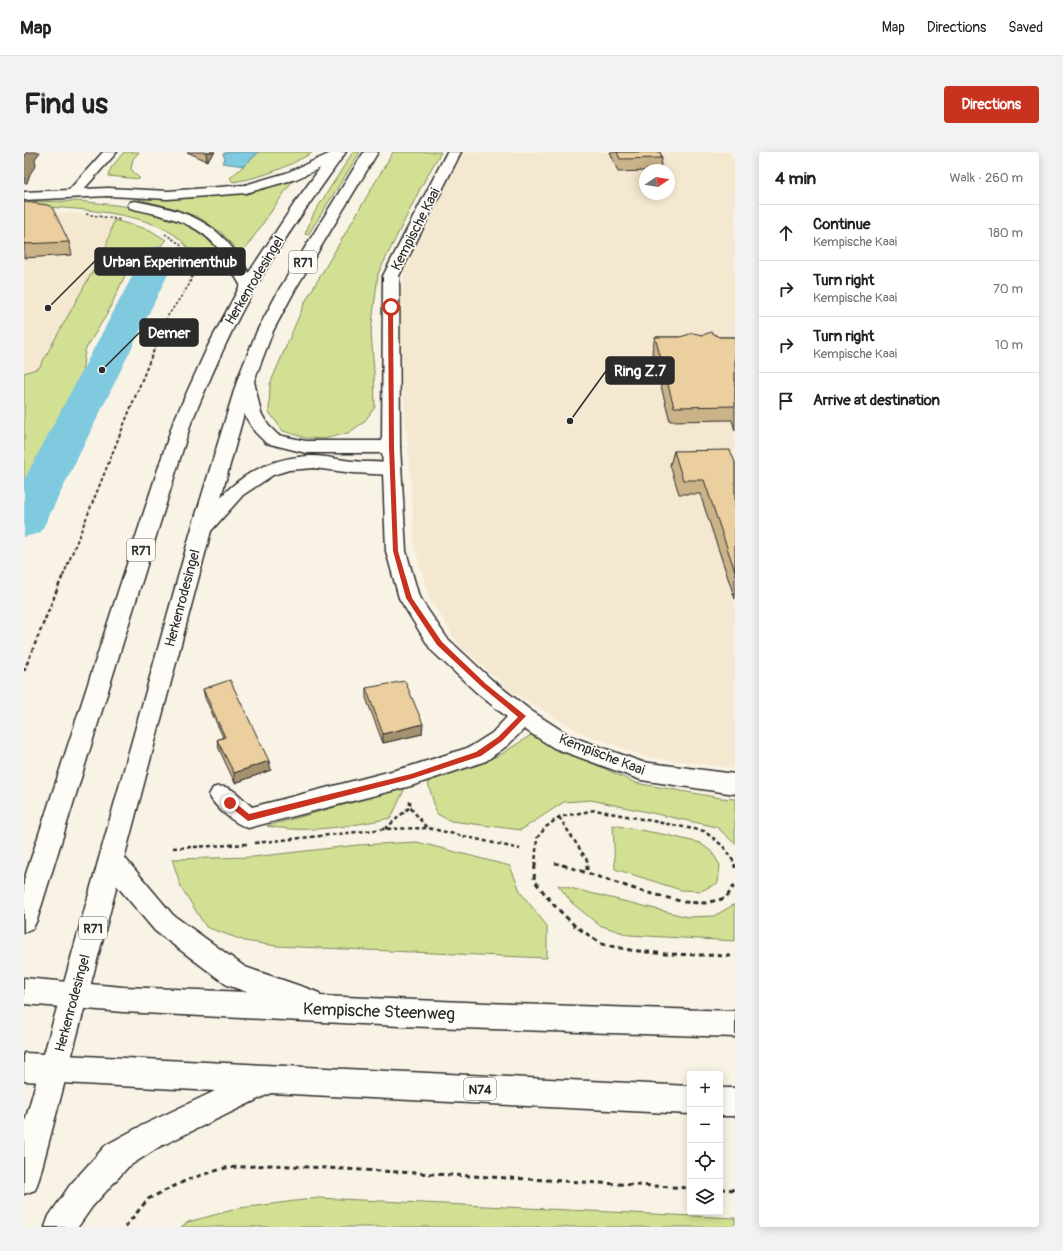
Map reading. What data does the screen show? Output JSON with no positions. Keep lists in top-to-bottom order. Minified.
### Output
{"streets":{"main road":["Kempische Kaai","R71","Herkenrodesingel","Kempische Steenweg","N74"]},"crossings":[["R71","Herkenrodesingel"],["R71","N74"],["Herkenrodesingel","Kempische Steenweg"],["Herkenrodesingel","N74"]],"places":["Urban Experimenthub","Demer","Ring Z.7"],"north":"right","page":{"header":"Map","nav":["Map","Directions","Saved"],"buttons":"Directions","title":"Find us","heading":["4 min","Walk · 260 m"],"list":[["Continue","Kempische Kaai","180 m"],["Turn right","Kempische Kaai","70 m"],["Turn right","Kempische Kaai","10 m"],"Arrive at destination"],"map_buttons":["+","−"]}}
